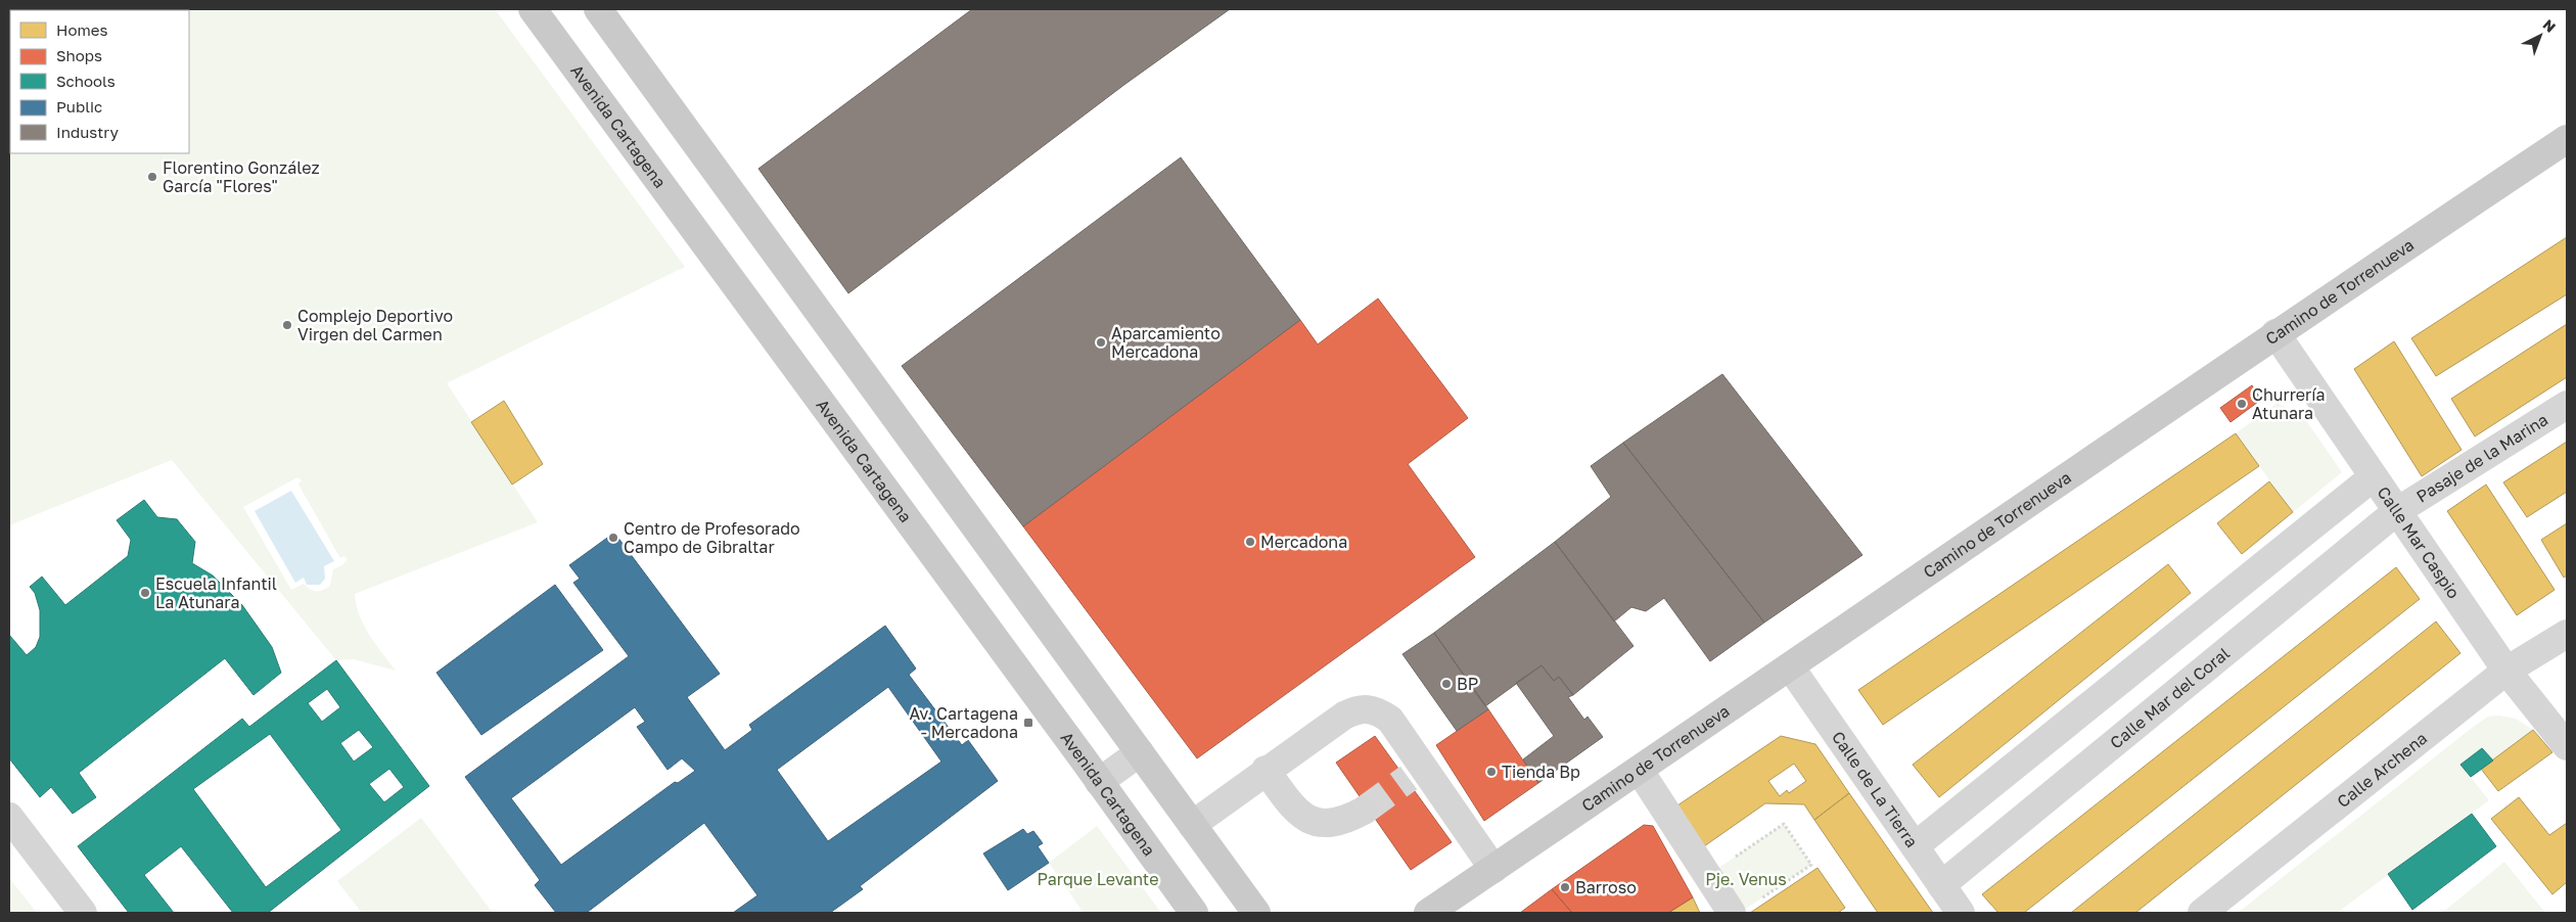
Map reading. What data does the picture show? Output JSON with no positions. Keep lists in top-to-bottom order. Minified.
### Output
{"streets":{"main road":["Avenida Cartagena","Camino de Torrenueva"],"street":["Pasaje de la Marina","Calle Mar Caspio","Calle Mar del Coral","Calle Archena","Calle de La Tierra"]},"crossings":[["Camino de Torrenueva","Calle Mar Caspio"],["Camino de Torrenueva","Calle de La Tierra"],["Pasaje de la Marina","Calle Mar Caspio"],["Pasaje de la Marina","Calle Mar del Coral"],["Calle Mar Caspio","Calle Mar del Coral"],["Calle Mar Caspio","Calle Archena"],["Calle Mar del Coral","Calle de La Tierra"]],"parks":["Parque Levante","Pje. Venus"],"places":{"other":["Florentino González García \"Flores\"","Complejo Deportivo Virgen del Carmen","Aparcamiento Mercadona","Churrería Atunara","Centro de Profesorado Campo de Gibraltar","Mercadona","Escuela Infantil La Atunara","BP","Tienda Bp","Barroso"],"transit":["Av. Cartagena - Mercadona"]},"legend":["Homes","Shops","Schools","Public","Industry"],"north":"top right"}
